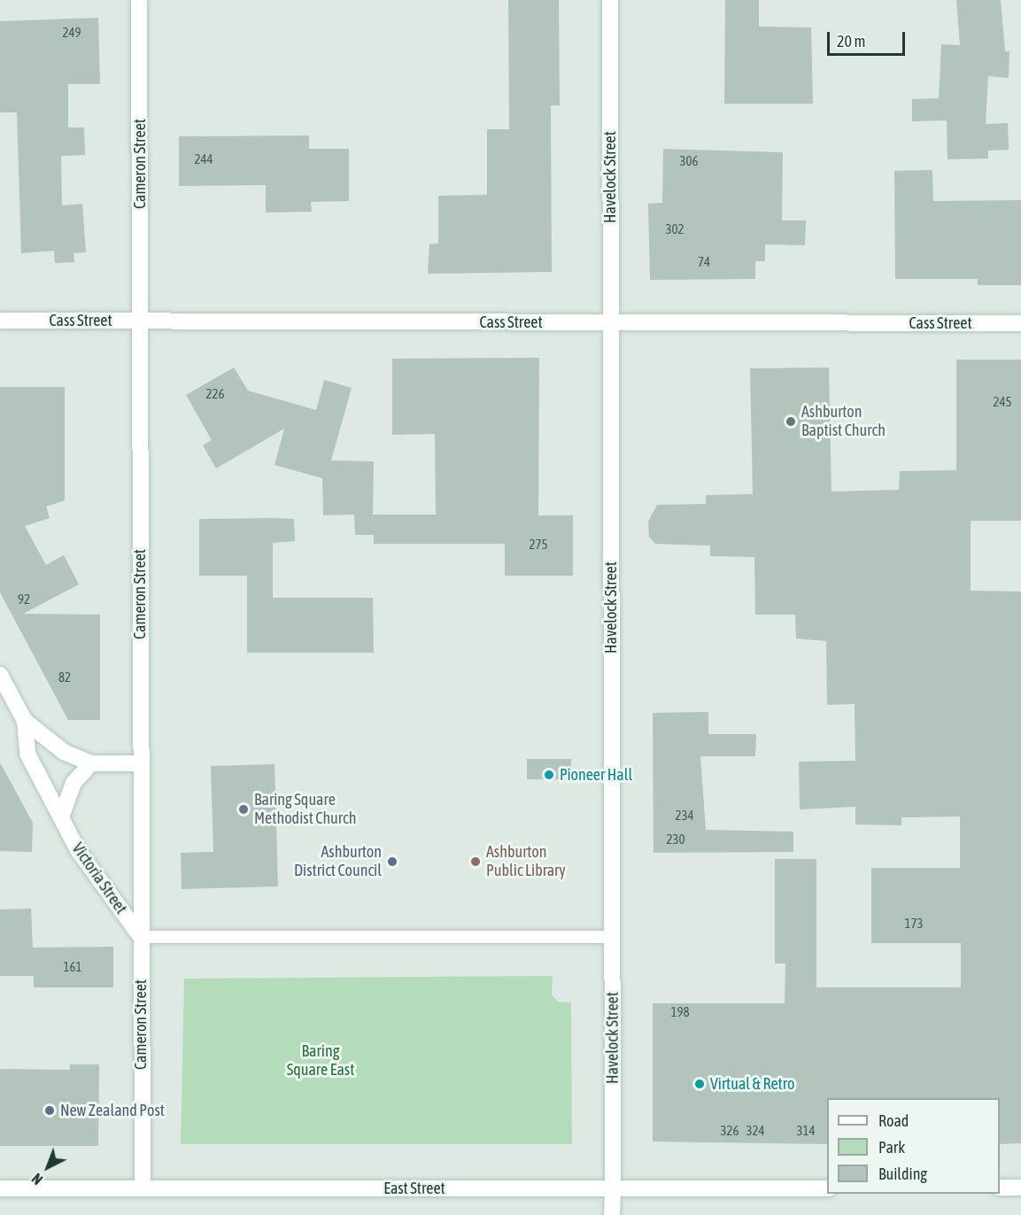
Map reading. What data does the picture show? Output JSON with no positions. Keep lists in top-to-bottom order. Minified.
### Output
{"streets":{"street":["Cameron Street","Havelock Street","Cass Street","Victoria Street","East Street"]},"crossings":[["Cameron Street","Cass Street"],["Cameron Street","Victoria Street"],["Cameron Street","East Street"],["Havelock Street","Cass Street"],["Havelock Street","East Street"]],"parks":["Baring Square East"],"places":["Ashburton Baptist Church","Pioneer Hall","Baring Square Methodist Church","Ashburton District Council","Ashburton Public Library","Virtual & Retro","New Zealand Post"],"house_numbers":["249","244","306","302","74","226","245","275","92","82","234","230","173","161","198","326","324","314"],"legend":["Road","Park","Building"],"scale_bar":"20 m","north":"bottom left"}
